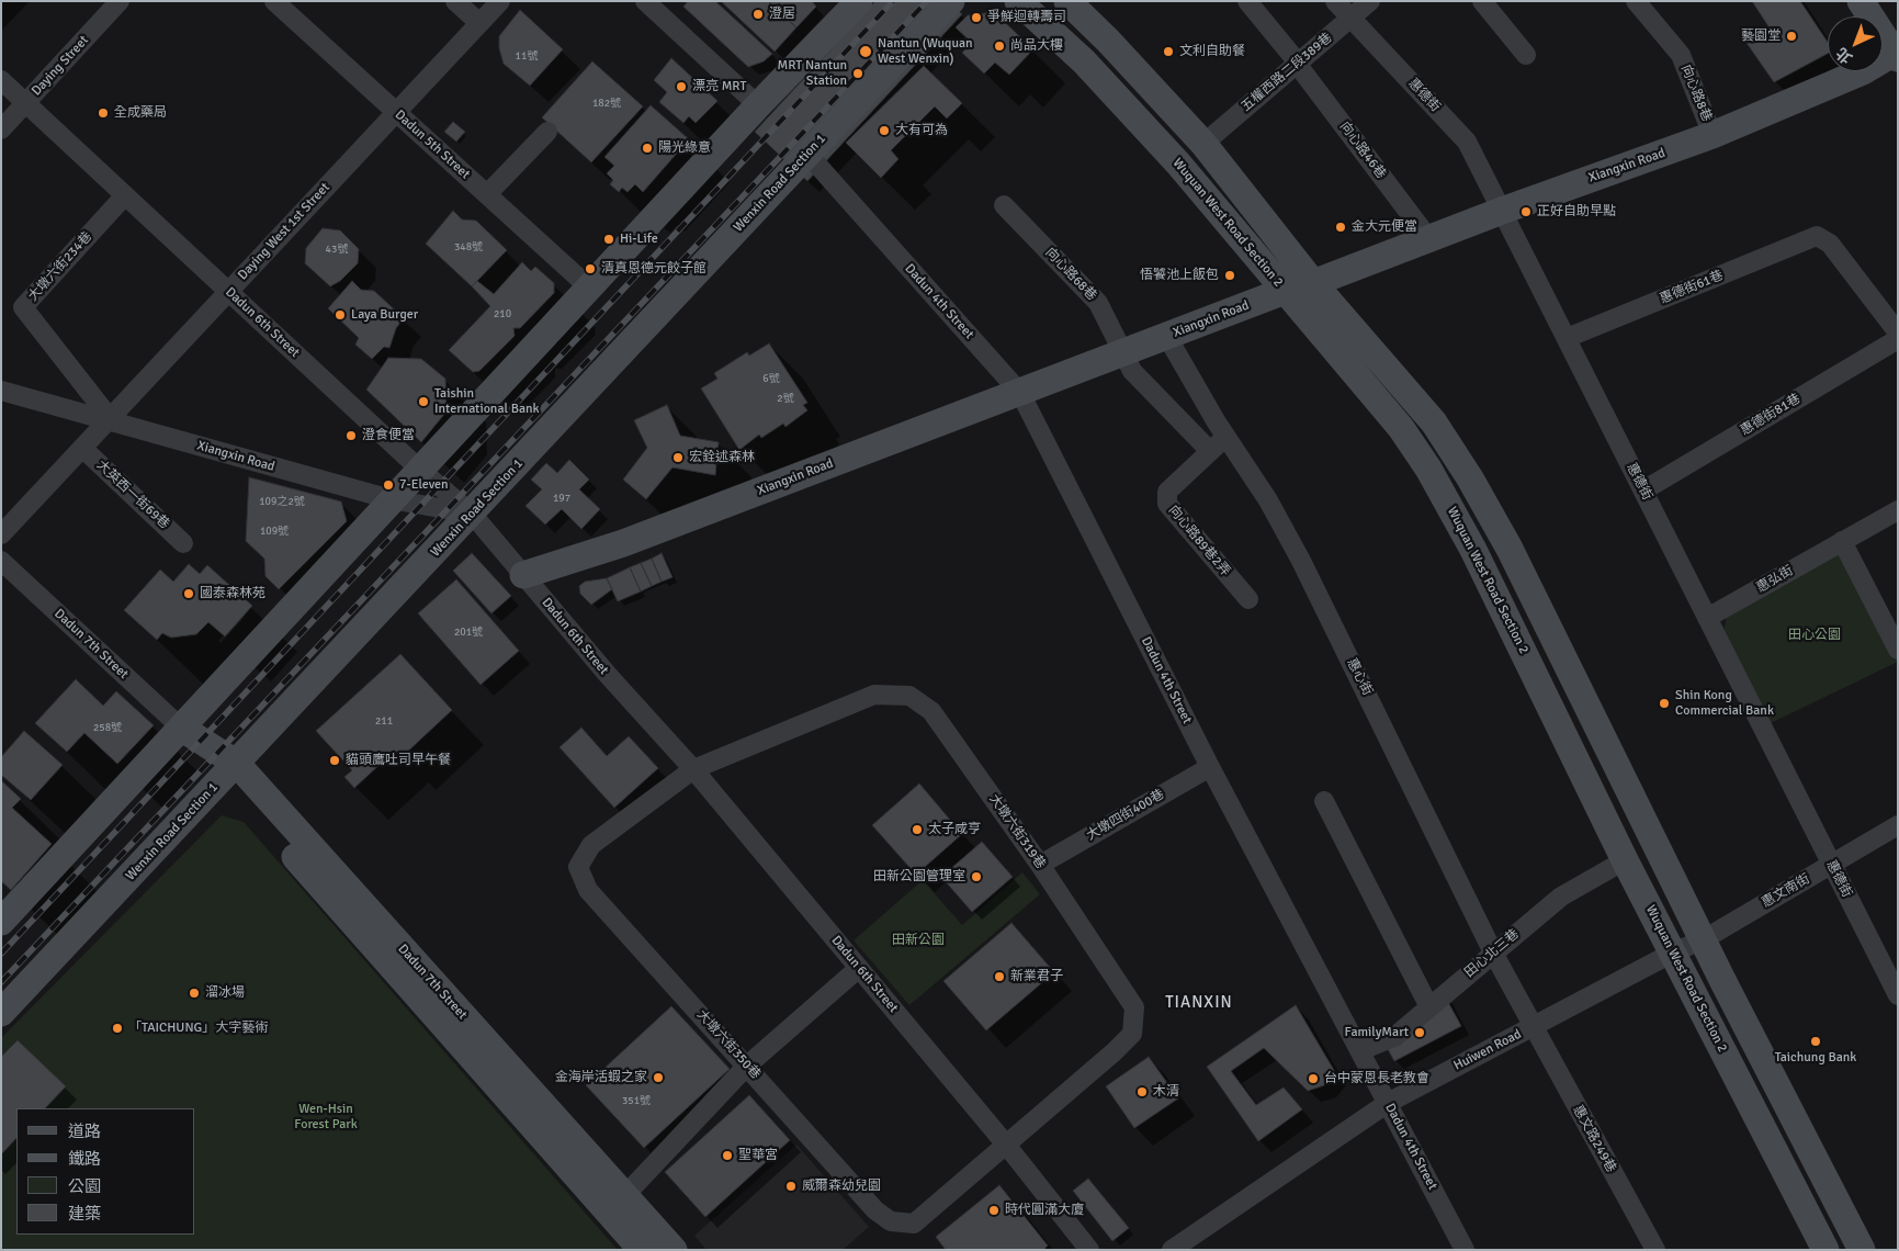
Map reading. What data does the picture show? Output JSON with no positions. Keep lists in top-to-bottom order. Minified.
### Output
{"streets":{"main road":["Xiangxin Road","Wenxin Road Section 1","Wuquan West Road Section 2","Dadun 7th Street"],"street":["Daying Street","五權西路二段389巷","向心路8巷","惠德街","Dadun 5th Street","向心路46巷","Daying West 1st Street","大墩六街234巷","向心路68巷","惠德街61巷","Dadun 4th Street","Dadun 6th Street","惠德街81巷","大英西一街69巷","向心路89巷2弄","惠弘街","惠心街","大墩四街400巷","大墩六街319巷","惠文南街","田心北三巷","大墩六街350巷","Huiwen Road","惠文路249巷"]},"crossings":[["Daying Street","Dadun 6th Street"],["五權西路二段389巷","惠德街"],["五權西路二段389巷","向心路46巷"],["五權西路二段389巷","Wuquan West Road Section 2"],["向心路8巷","Xiangxin Road"],["惠德街","Xiangxin Road"],["惠德街","惠德街61巷"],["惠德街","惠德街81巷"],["惠德街","惠弘街"],["惠德街","惠文南街"],["Dadun 5th Street","Daying West 1st Street"],["向心路46巷","Xiangxin Road"],["Xiangxin Road","Wenxin Road Section 1"],["Xiangxin Road","Wuquan West Road Section 2"],["Xiangxin Road","Daying West 1st Street"],["Xiangxin Road","大墩六街234巷"],["Xiangxin Road","向心路68巷"],["Xiangxin Road","Dadun 4th Street"],["Xiangxin Road","Dadun 6th Street"],["Xiangxin Road","惠心街"],["Wenxin Road Section 1","Dadun 4th Street"],["Wenxin Road Section 1","Dadun 6th Street"],["Wenxin Road Section 1","Dadun 7th Street"],["Wuquan West Road Section 2","惠文南街"],["Wuquan West Road Section 2","田心北三巷"],["Wuquan West Road Section 2","Huiwen Road"],["Daying West 1st Street","大墩六街234巷"],["Daying West 1st Street","Dadun 6th Street"],["Daying West 1st Street","大英西一街69巷"],["大墩六街234巷","Dadun 6th Street"],["Dadun 4th Street","大墩四街400巷"],["Dadun 4th Street","田心北三巷"],["Dadun 4th Street","Huiwen Road"],["Dadun 6th Street","大墩六街319巷"],["Dadun 6th Street","大墩六街350巷"],["向心路89巷2弄","惠心街"],["惠心街","田心北三巷"],["惠心街","Huiwen Road"],["惠心街","惠文路249巷"],["大墩四街400巷","大墩六街319巷"],["大墩六街319巷","大墩六街350巷"],["惠文南街","Huiwen Road"],["Huiwen Road","惠文路249巷"]],"districts":["TIANXIN"],"parks":["田心公園","田新公園","Wen-Hsin Forest Park"],"places":["澄居","爭鮮迴轉壽司","藝園堂","尚品大樓","Nantun (Wuquan West Wenxin)","文利自助餐","MRT Nantun Station","漂亮 MRT","全成藥局","大有可為","陽光綠意","正好自助早點","金大元便當","Hi-Life","清真恩德元餃子館","悟饕池上飯包","Laya Burger","Taishin International Bank","澄食便當","宏銓述森林","7-Eleven","國泰森林苑","Shin Kong Commercial Bank","貓頭鷹吐司早午餐","太子咸亨","田新公園管理室","新業君子","溜冰場","「TAICHUNG」大字藝術","FamilyMart","Taichung Bank","金海岸活蝦之家","台中蒙恩長老教會","木清","聖華宮","威爾森幼兒園","時代圓滿大廈"],"house_numbers":["11號","182號","348號","43號","210","6號","2號","197","109之2號","109號","201號","211","258號","351號"],"legend":["道路","鐵路","公園","建築"],"north":"bottom left"}
